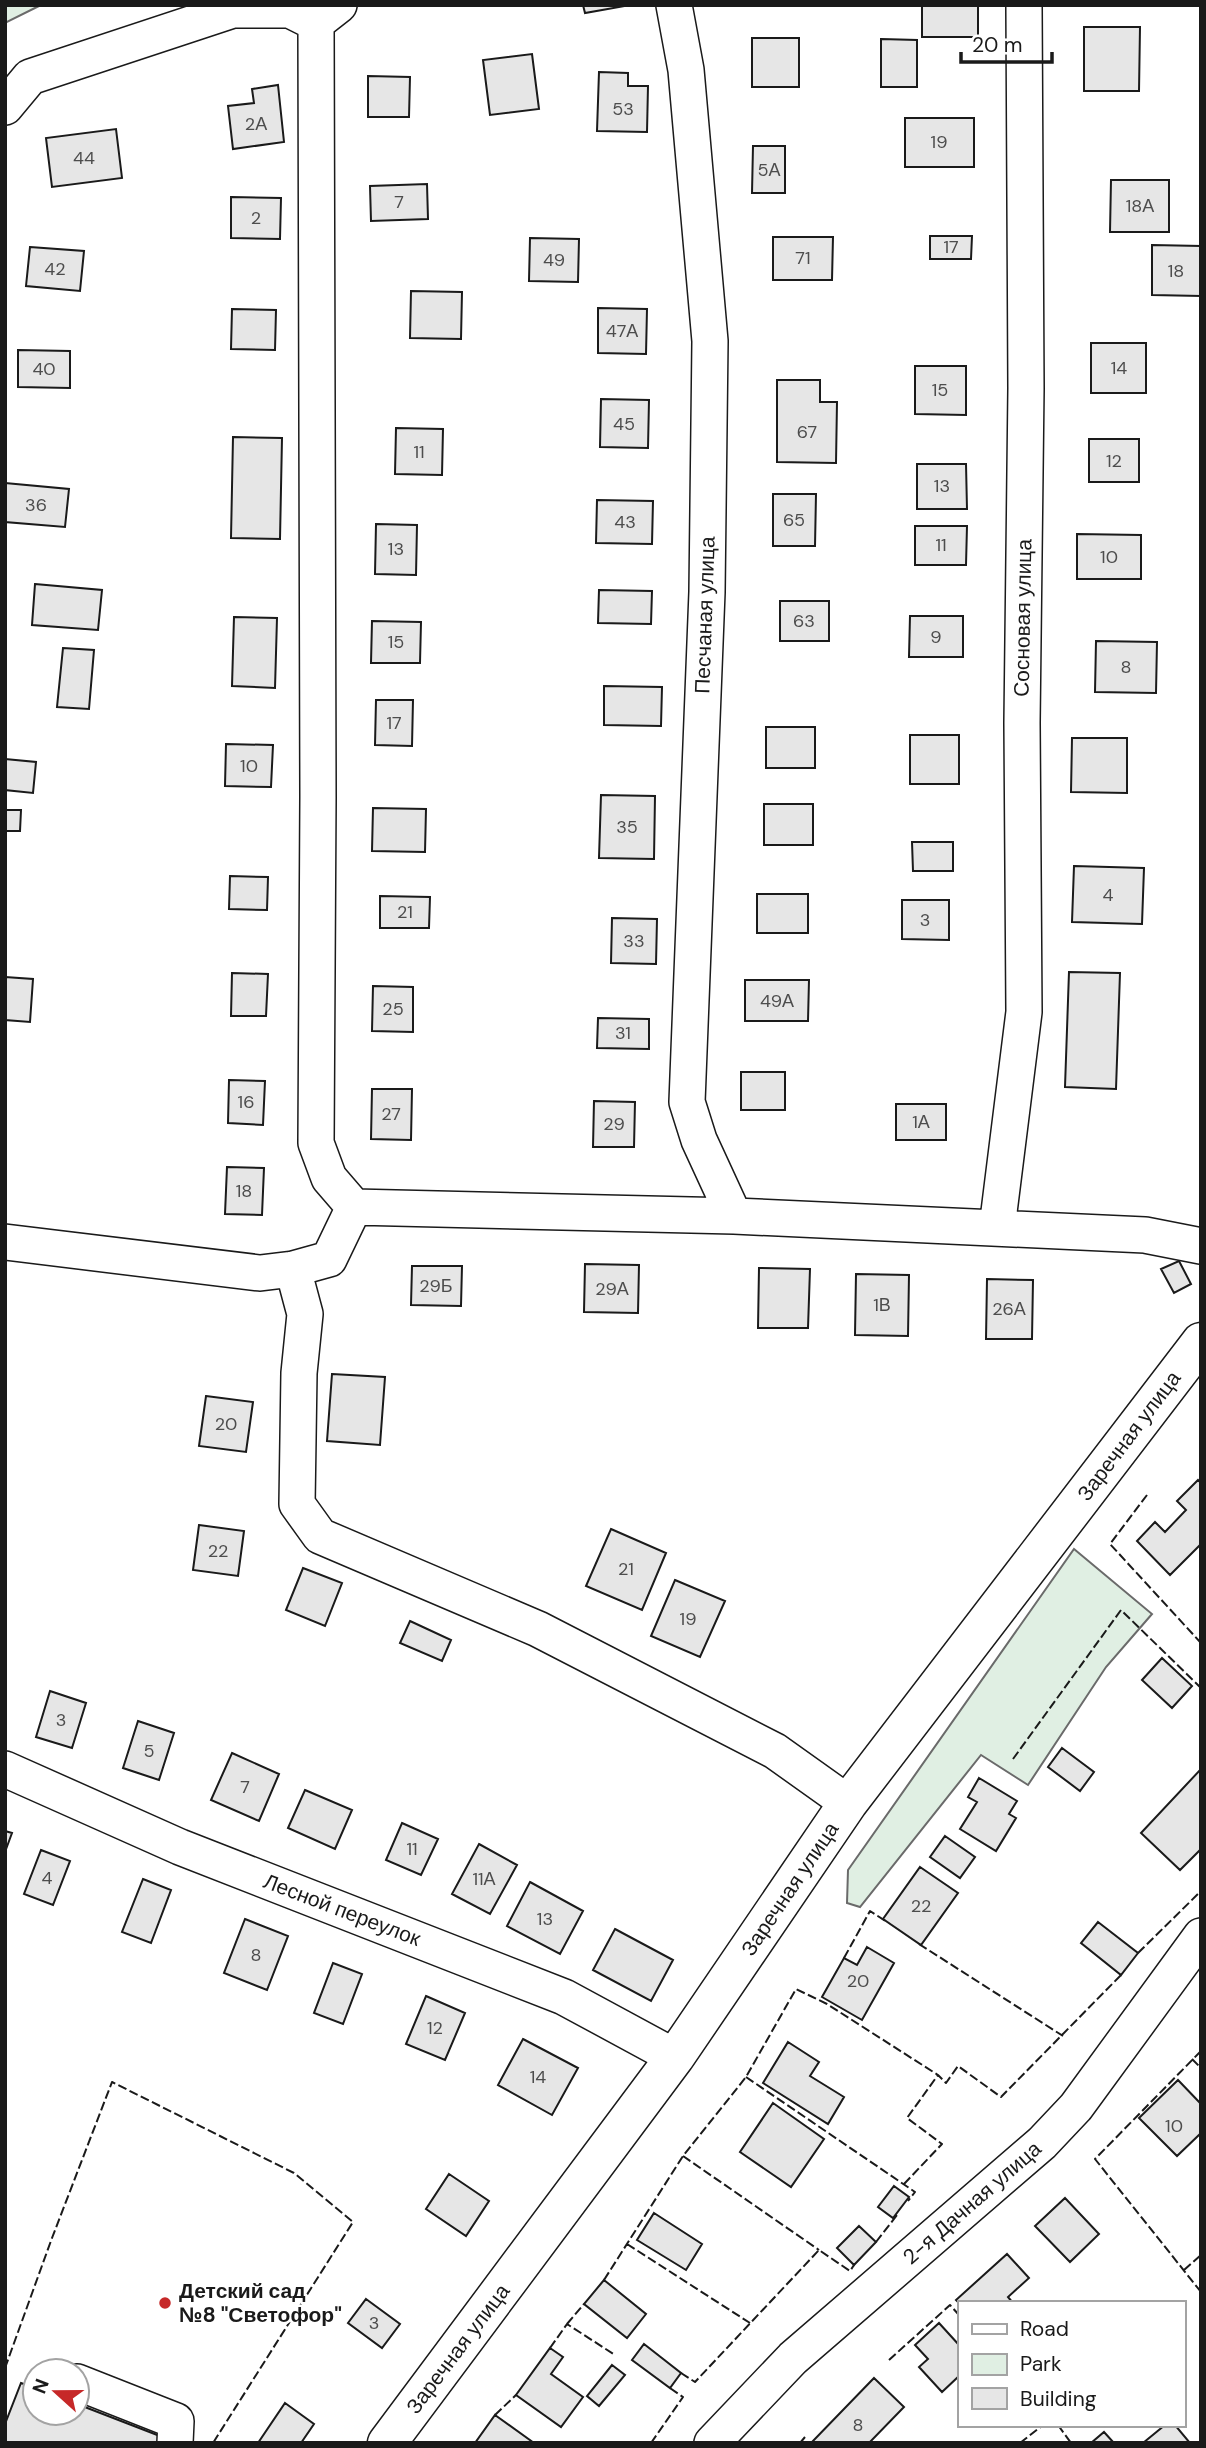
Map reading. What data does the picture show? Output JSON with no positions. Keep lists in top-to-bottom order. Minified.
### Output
{"streets":{"main road":["Заречная улица"],"street":["Песчаная улица","Сосновая улица","Лесной переулок","2-я Дачная улица"]},"crossings":[["Заречная улица","Лесной переулок"]],"places":["Детский сад №8 \"Светофор\""],"house_numbers":["53","2А","19","44","5А","7","18А","2","17","71","49","42","18","47А","14","40","15","45","67","11","12","13","36","65","43","11","13","10","63","9","15","8","17","10","35","4","21","3","33","49А","25","31","16","27","1А","29","18","29Б","29А","1В","26А","20","22","21","19","3","5","7","11","4","11А","22","13","8","20","12","14","10","3","8"],"legend":["Road","Park","Building"],"scale_bar":"20 m","north":"left"}
